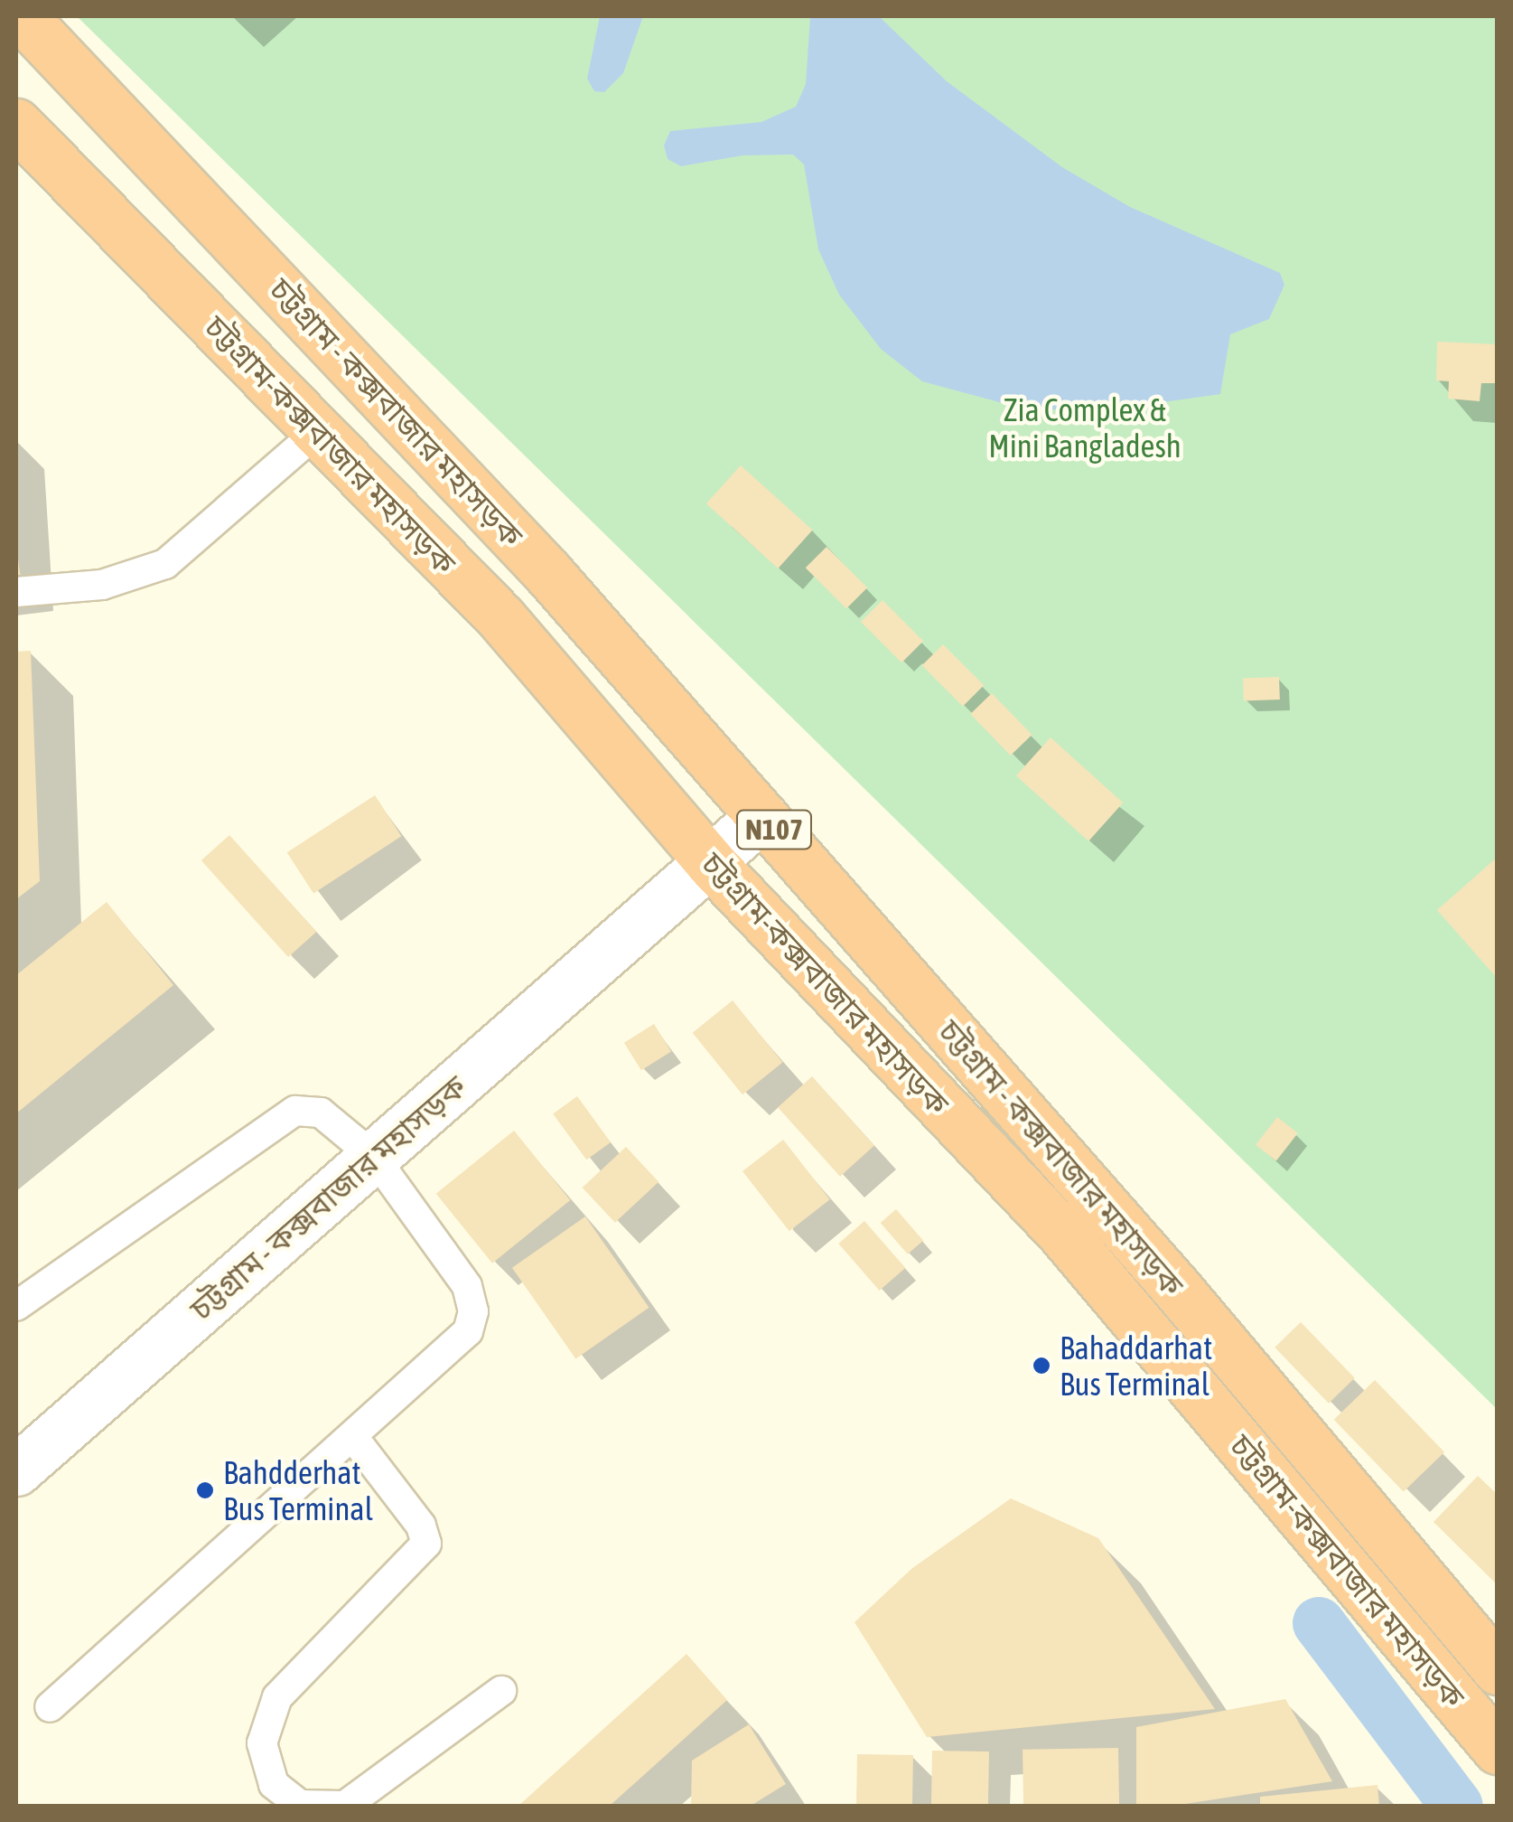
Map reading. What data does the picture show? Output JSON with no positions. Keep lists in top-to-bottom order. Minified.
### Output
{"streets":{"highway":["চট্টগ্রাম - কক্সবাজার মহাসড়ক","চট্টগ্রাম-কক্সবাজার মহাসড়ক","N107"]},"crossings":[["চট্টগ্রাম - কক্সবাজার মহাসড়ক","চট্টগ্রাম-কক্সবাজার মহাসড়ক"]],"parks":["Zia Complex & Mini Bangladesh"],"places":["Bahaddarhat Bus Terminal","Bahdderhat Bus Terminal"]}
